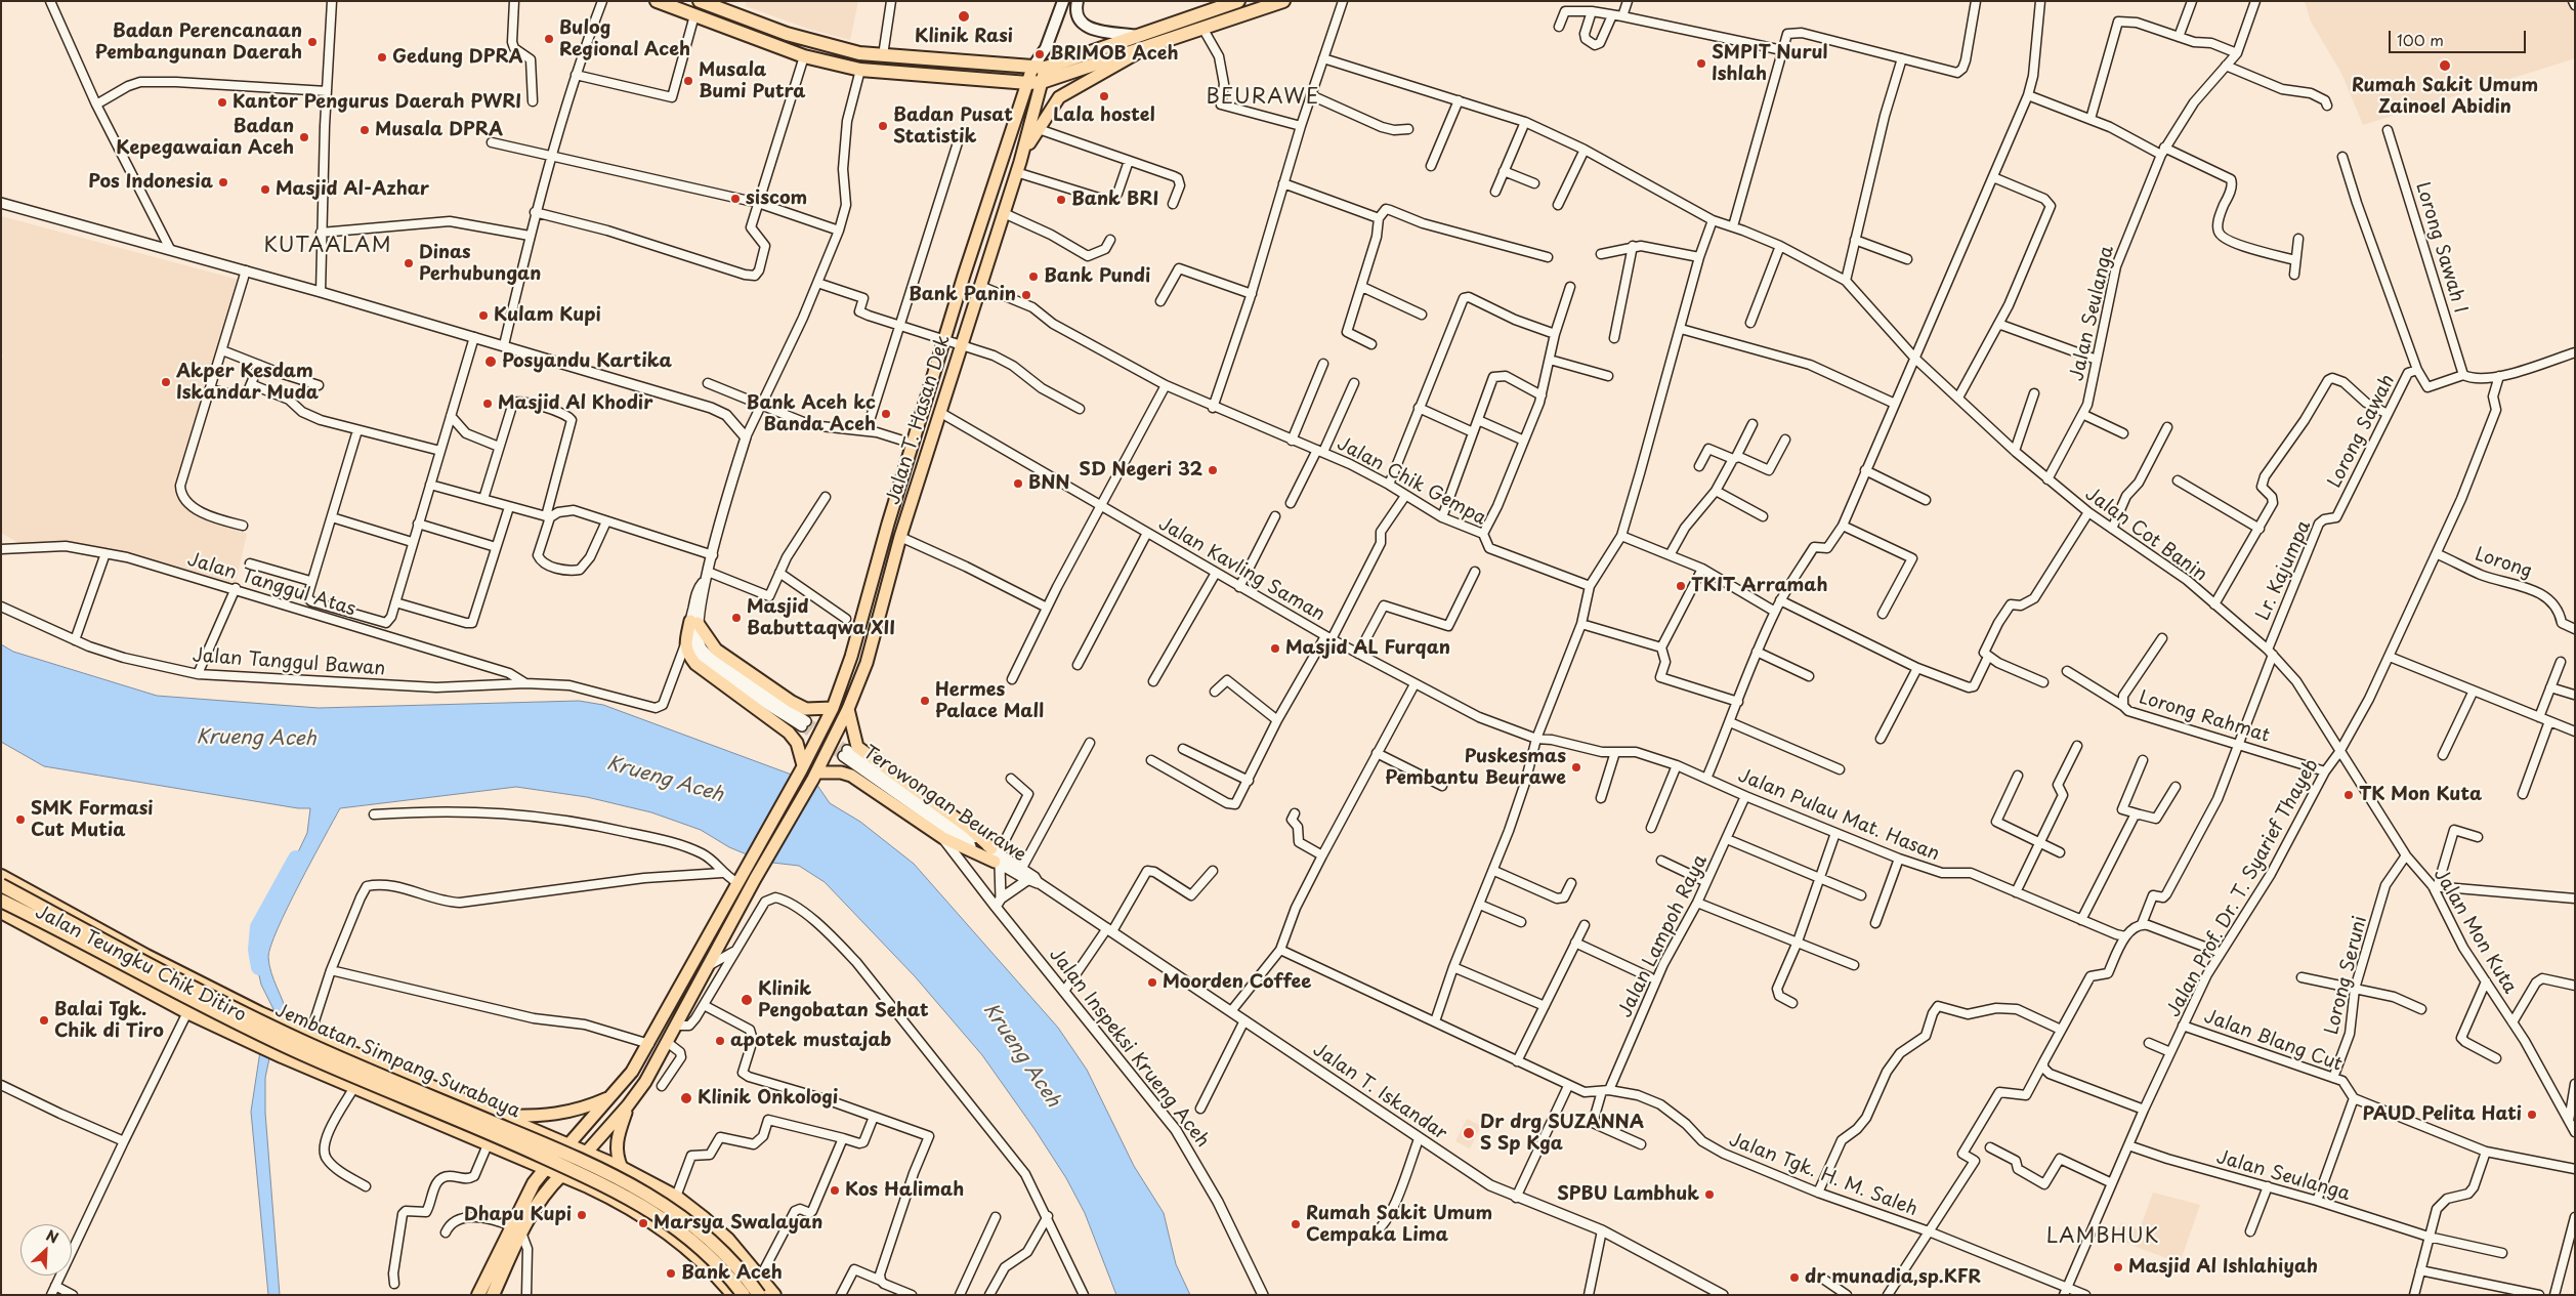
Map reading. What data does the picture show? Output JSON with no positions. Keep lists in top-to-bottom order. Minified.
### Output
{"streets":{"highway":["Jalan Teungku Chik Ditiro","Jembatan Simpang Surabaya"],"main road":["Jalan T. Hasan Dek"],"street":["Lorong Sawah I","Jalan Seulanga","Lorong Sawah","Jalan Chik Gempa","Jalan Cot Banin","Lorong","Jalan Kavling Saman","Lr. Kajumpa","Jalan Tanggul Atas","Jalan Tanggul Bawan","Lorong Rahmat","Terowongan Beurawe","Jalan Pulau Mat. Hasan","Jalan Prof. Dr. T. Syarief Thayeb","Jalan Mon Kuta","Jalan Lampoh Raya","Lorong Seruni","Jalan Blang Cut","Jalan Inspeksi Krueng Aceh","Jalan T. Iskandar","Jalan Tgk. H. M. Saleh"]},"crossings":[["Lorong Sawah I","Lorong Sawah"],["Jalan Seulanga","Jalan Cot Banin"],["Jalan Seulanga","Jalan Prof. Dr. T. Syarief Thayeb"],["Jalan T. Hasan Dek","Jalan Chik Gempa"],["Jalan T. Hasan Dek","Jalan Kavling Saman"],["Jalan T. Hasan Dek","Jalan Teungku Chik Ditiro"],["Lorong Sawah","Lr. Kajumpa"],["Lorong Sawah","Jalan Prof. Dr. T. Syarief Thayeb"],["Jalan Cot Banin","Lr. Kajumpa"],["Jalan Cot Banin","Jalan Prof. Dr. T. Syarief Thayeb"],["Jalan Cot Banin","Jalan Mon Kuta"],["Lorong","Jalan Prof. Dr. T. Syarief Thayeb"],["Jalan Kavling Saman","Jalan Pulau Mat. Hasan"],["Lr. Kajumpa","Lorong Rahmat"],["Jalan Tanggul Atas","Jalan Tanggul Bawan"],["Lorong Rahmat","Jalan Prof. Dr. T. Syarief Thayeb"],["Terowongan Beurawe","Jalan T. Iskandar"],["Jalan Pulau Mat. Hasan","Jalan Lampoh Raya"],["Jalan Prof. Dr. T. Syarief Thayeb","Jalan Mon Kuta"],["Jalan Prof. Dr. T. Syarief Thayeb","Jalan Blang Cut"],["Jalan Prof. Dr. T. Syarief Thayeb","Jalan Tgk. H. M. Saleh"],["Jalan Mon Kuta","Lorong Seruni"],["Jalan Lampoh Raya","Jalan Tgk. H. M. Saleh"],["Lorong Seruni","Jalan Blang Cut"]],"districts":["BEURAWE","KUTAALAM","LAMBHUK"],"water":["Krueng Aceh"],"places":["Klinik Rasi","Bulog Regional Aceh","Badan Perencanaan Pembangunan Daerah","BRIMOB Aceh","Gedung DPRA","SMPIT Nurul Ishlah","Rumah Sakit Umum Zainoel Abidin","Musala Bumi Putra","Lala hostel","Kantor Pengurus Daerah PWRI","Badan Pusat Statistik","Musala DPRA","Badan Kepegawaian Aceh","Pos Indonesia","Masjid Al-Azhar","siscom","Bank BRI","Dinas Perhubungan","Bank Pundi","Bank Panin","Kulam Kupi","Posyandu Kartika","Akper Kesdam Iskandar Muda","Masjid Al Khodir","Bank Aceh kc Banda Aceh","SD Negeri 32","BNN","TKIT Arramah","Masjid Babuttaqwa XII","Masjid AL Furqan","Hermes Palace Mall","Puskesmas Pembantu Beurawe","TK Mon Kuta","SMK Formasi Cut Mutia","Moorden Coffee","Klinik Pengobatan Sehat","Balai Tgk. Chik di Tiro","apotek mustajab","Klinik Onkologi","PAUD Pelita Hati","Dr drg SUZANNA S Sp Kga","Kos Halimah","SPBU Lambhuk","Dhapu Kupi","Marsya Swalayan","Rumah Sakit Umum Cempaka Lima","Masjid Al Ishlahiyah","Bank Aceh","dr munadia,sp.KFR"],"scale_bar":"100 m","north":"top right"}
